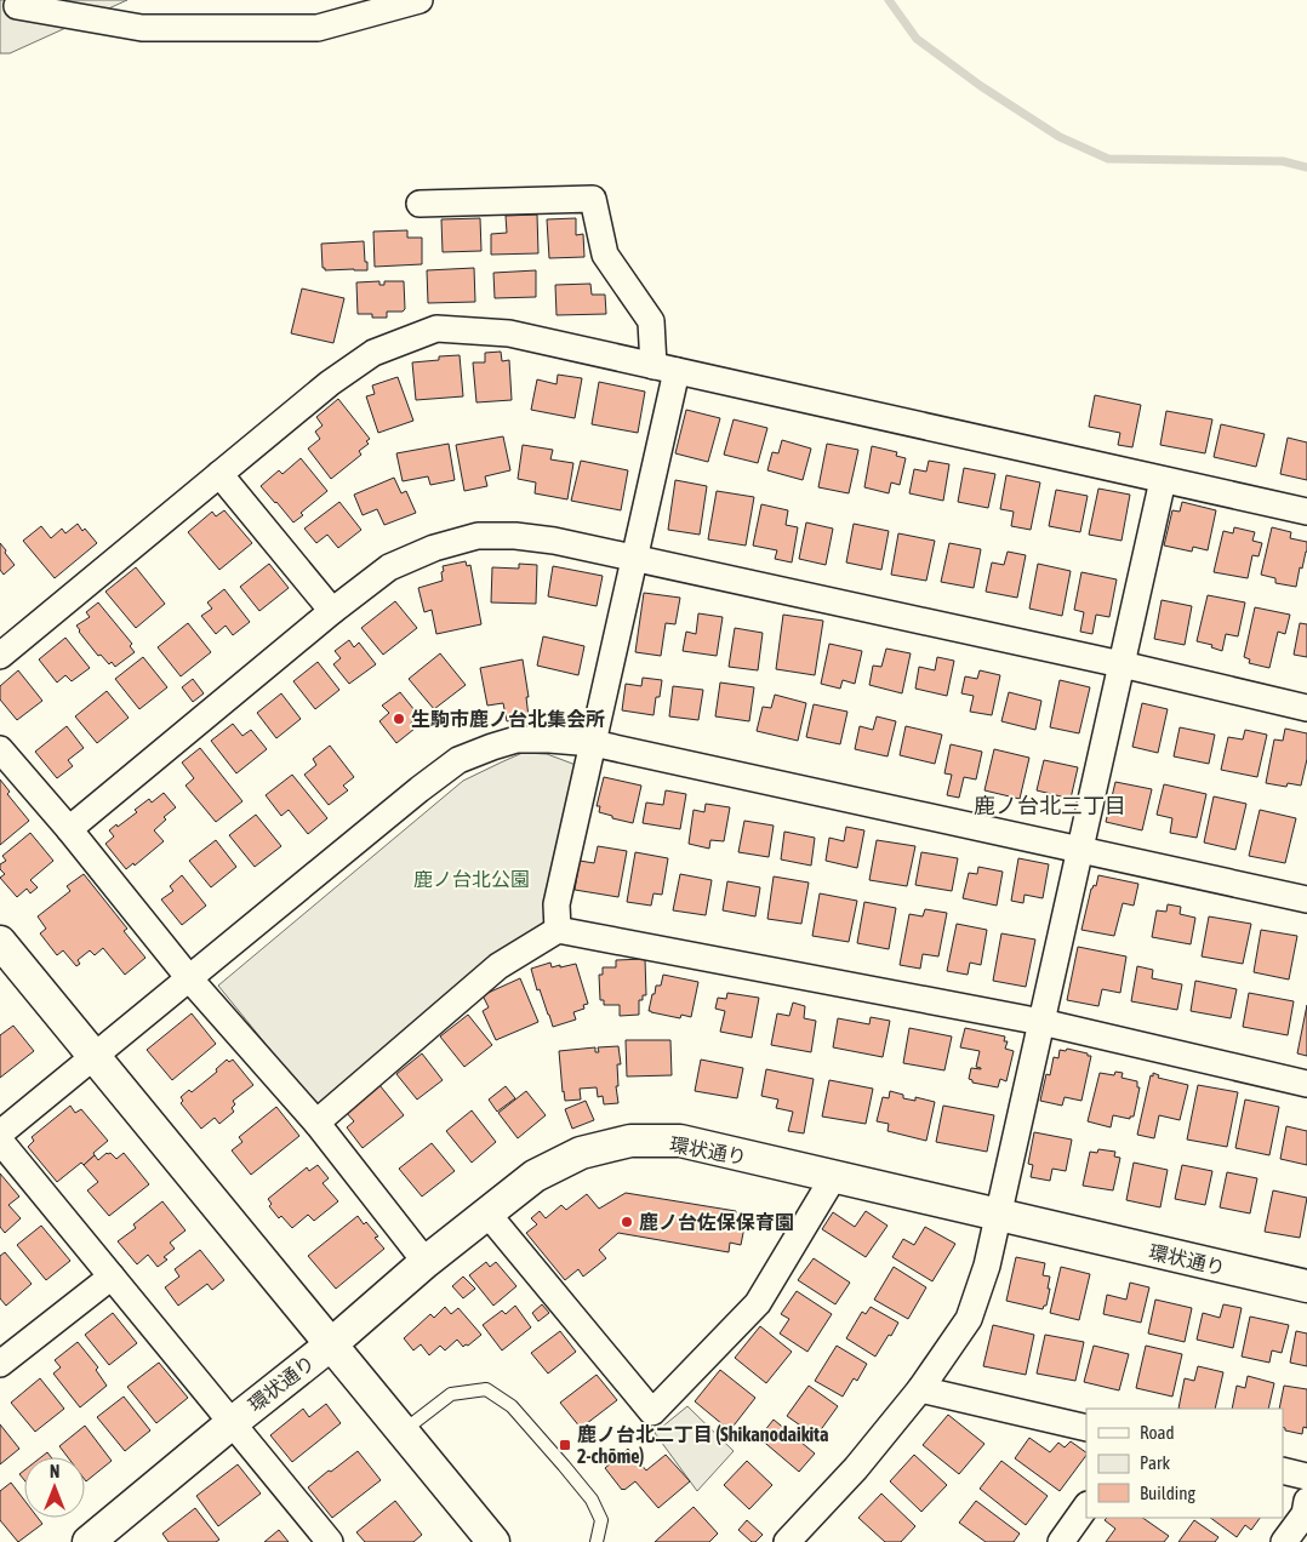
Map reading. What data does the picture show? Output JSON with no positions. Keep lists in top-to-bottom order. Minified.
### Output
{"streets":{"street":["環状通り"]},"districts":["鹿ノ台北三丁目"],"parks":["鹿ノ台北公園"],"places":{"other":["生駒市鹿ノ台北集会所","鹿ノ台佐保保育園"],"transit":["鹿ノ台北二丁目 (Shikanodaikita 2-chōme)"]},"legend":["Road","Park","Building"],"north":"top"}
